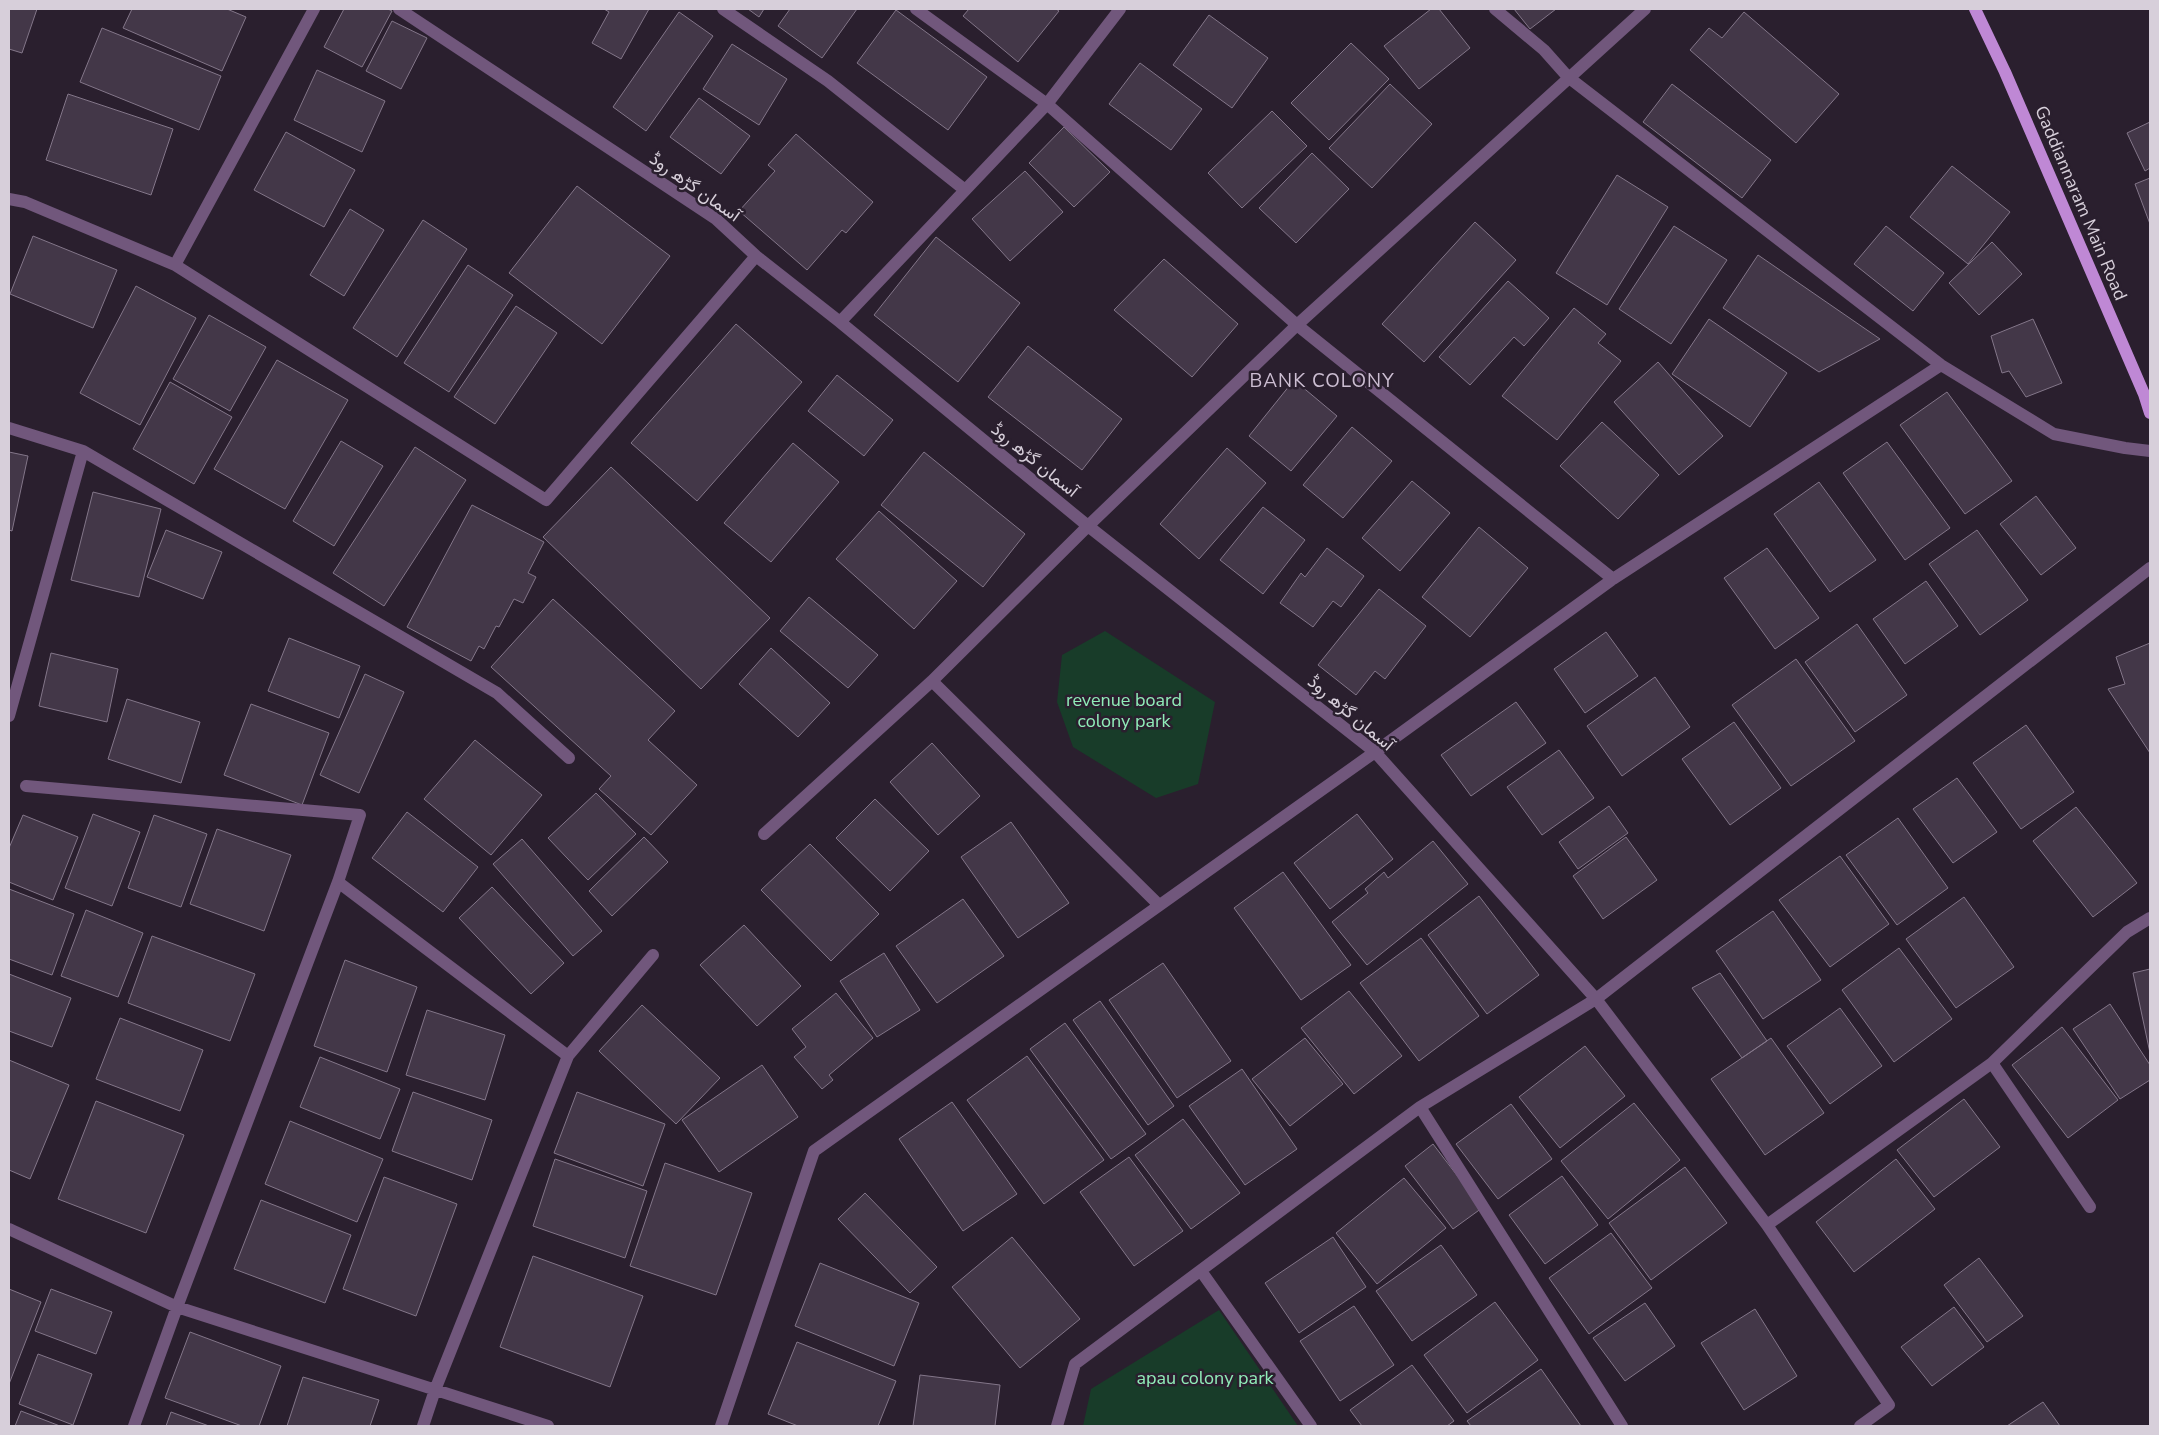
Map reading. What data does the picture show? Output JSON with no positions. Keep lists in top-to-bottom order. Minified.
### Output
{"streets":{"main road":["Gaddiannaram Main Road"],"street":["آسمان گڑھ روڈ"]},"districts":["BANK COLONY"],"parks":["revenue board colony park","apau colony park"]}
